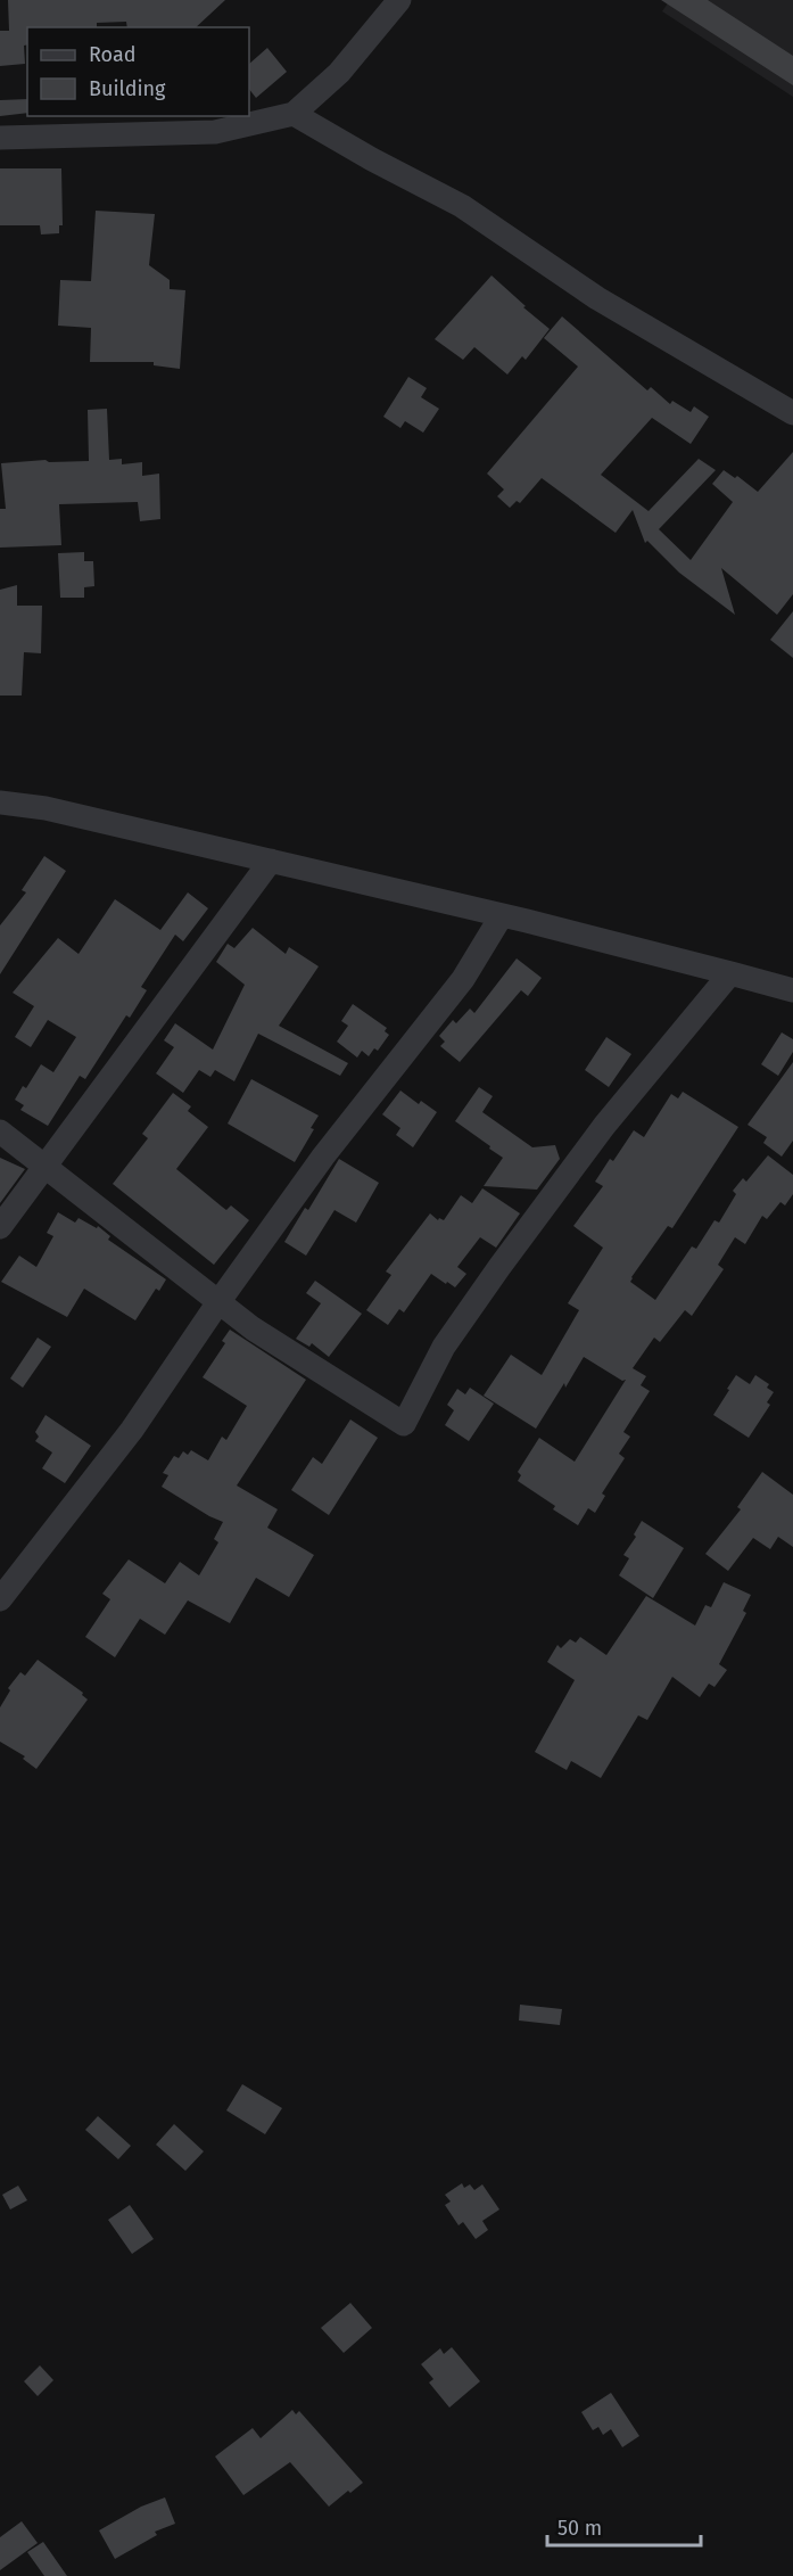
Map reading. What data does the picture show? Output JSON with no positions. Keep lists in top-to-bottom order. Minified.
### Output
{"legend":["Road","Building"],"scale_bar":"50 m"}
